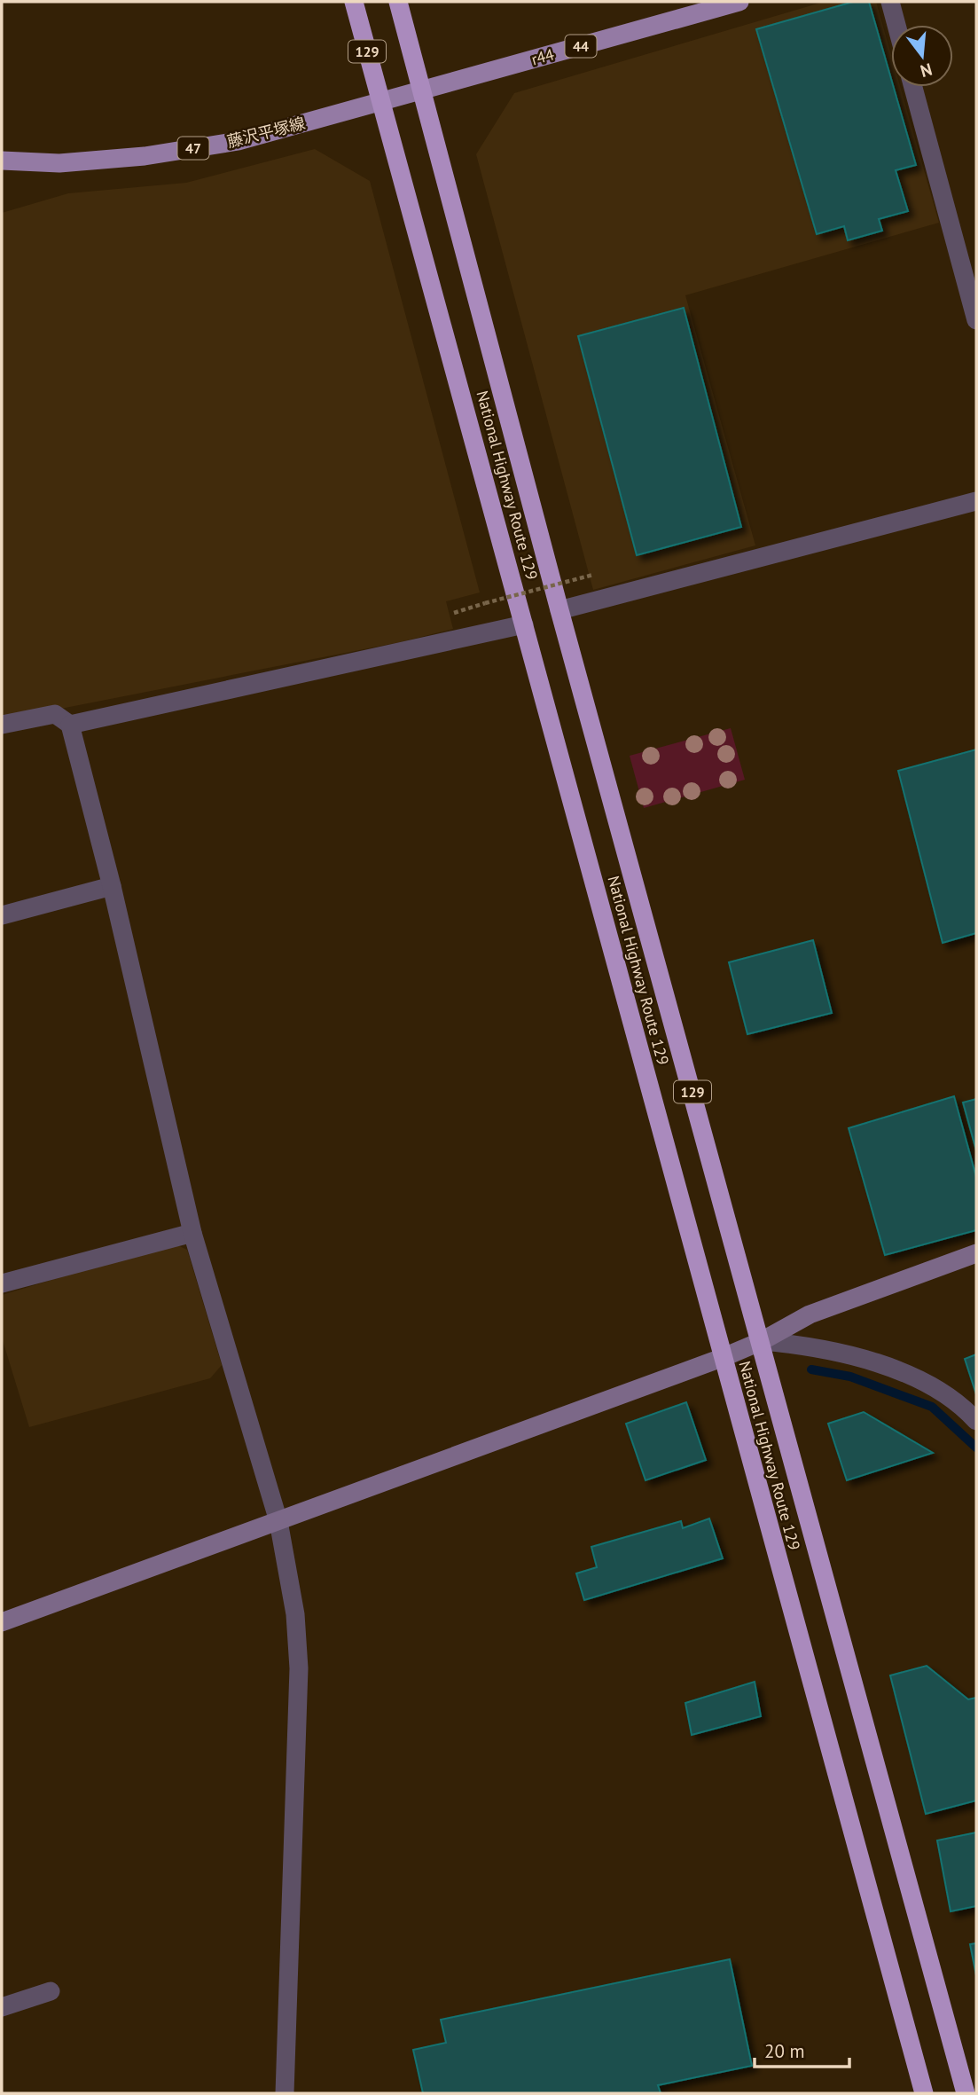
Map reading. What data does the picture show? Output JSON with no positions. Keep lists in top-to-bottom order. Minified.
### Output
{"streets":{"highway":["129","National Highway Route 129"],"main road":["44","r44","藤沢平塚線","47"]},"crossings":[["r44","藤沢平塚線"],["r44","National Highway Route 129"],["藤沢平塚線","National Highway Route 129"]],"scale_bar":"20 m","north":"bottom"}
